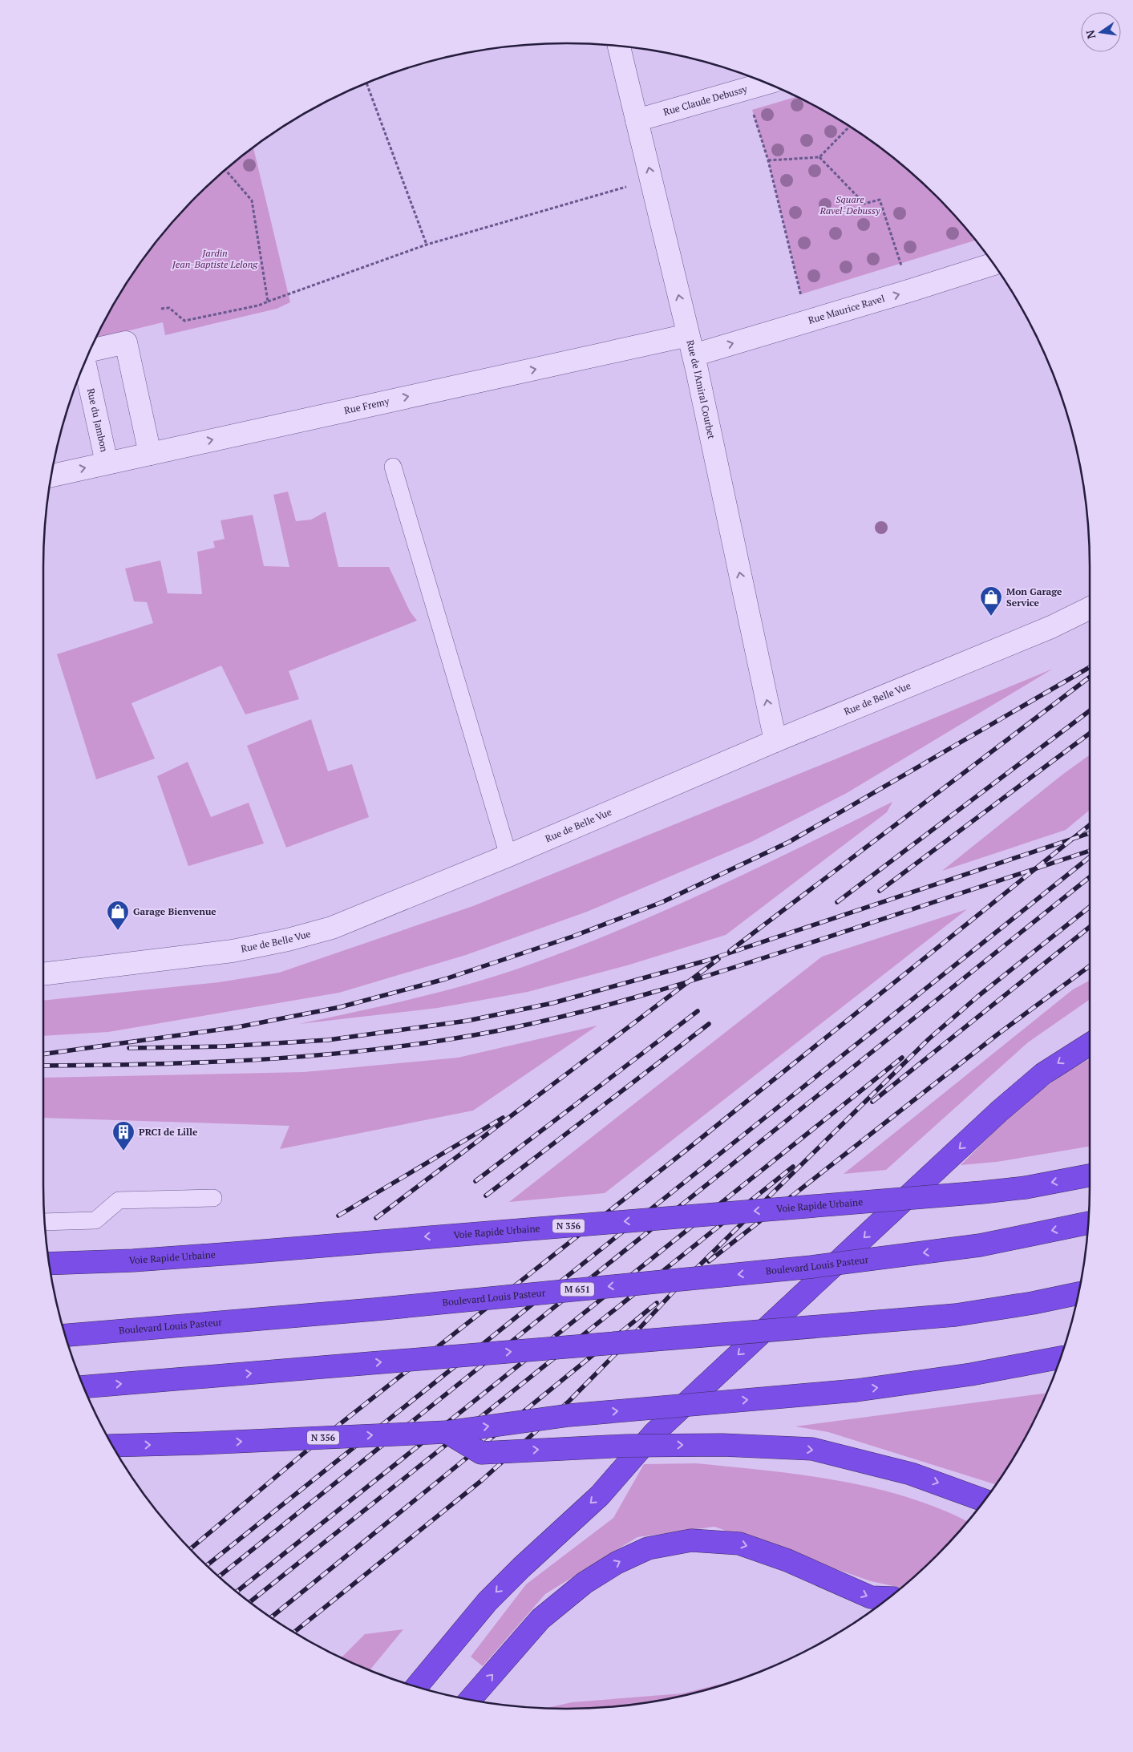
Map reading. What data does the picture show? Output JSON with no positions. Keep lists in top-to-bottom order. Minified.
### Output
{"streets":{"highway":["Voie Rapide Urbaine","N 356","Boulevard Louis Pasteur","M 651"],"street":["Rue Claude Debussy","Rue Maurice Ravel","Rue de l'Amiral Courbet","Rue Fremy","Rue du Jambon","Rue de Belle Vue"]},"crossings":[["Rue Claude Debussy","Rue de l'Amiral Courbet"],["Rue Maurice Ravel","Rue de l'Amiral Courbet"],["Rue Maurice Ravel","Rue Fremy"],["Rue de l'Amiral Courbet","Rue Fremy"],["Rue de l'Amiral Courbet","Rue de Belle Vue"],["Rue Fremy","Rue du Jambon"]],"one_way":["Rue Maurice Ravel","Rue de l'Amiral Courbet","Rue Fremy"],"parks":["Square Ravel-Debussy","Jardin Jean-Baptiste Lelong"],"places":{"shop":["Mon Garage Service","Garage Bienvenue"],"building":["PRCI de Lille"]},"north":"left"}
